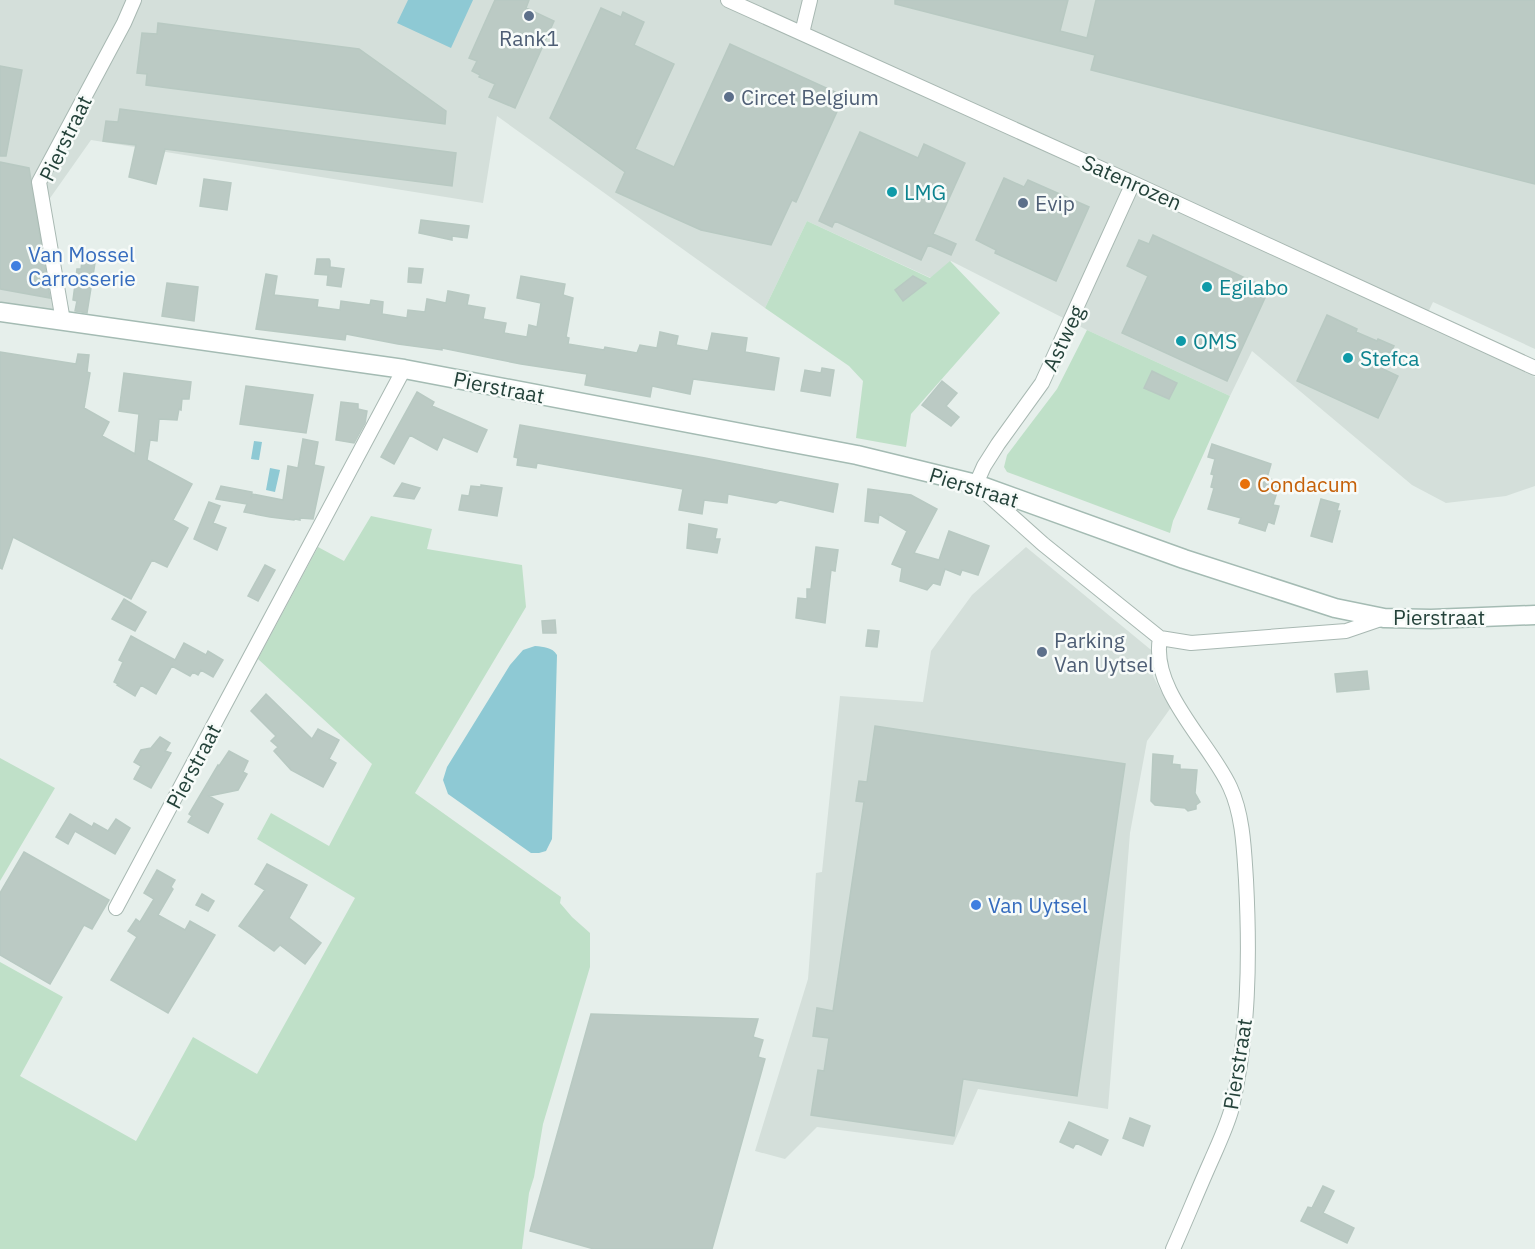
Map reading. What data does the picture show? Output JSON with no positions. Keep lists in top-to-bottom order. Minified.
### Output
{"streets":{"street":["Pierstraat","Satenrozen","Astweg"]},"crossings":[["Pierstraat","Astweg"],["Satenrozen","Astweg"]],"places":["Rank1","Circet Belgium","LMG","Evip","Van Mossel Carrosserie","Egilabo","OMS","Stefca","Condacum","Parking Van Uytsel","Van Uytsel"]}
